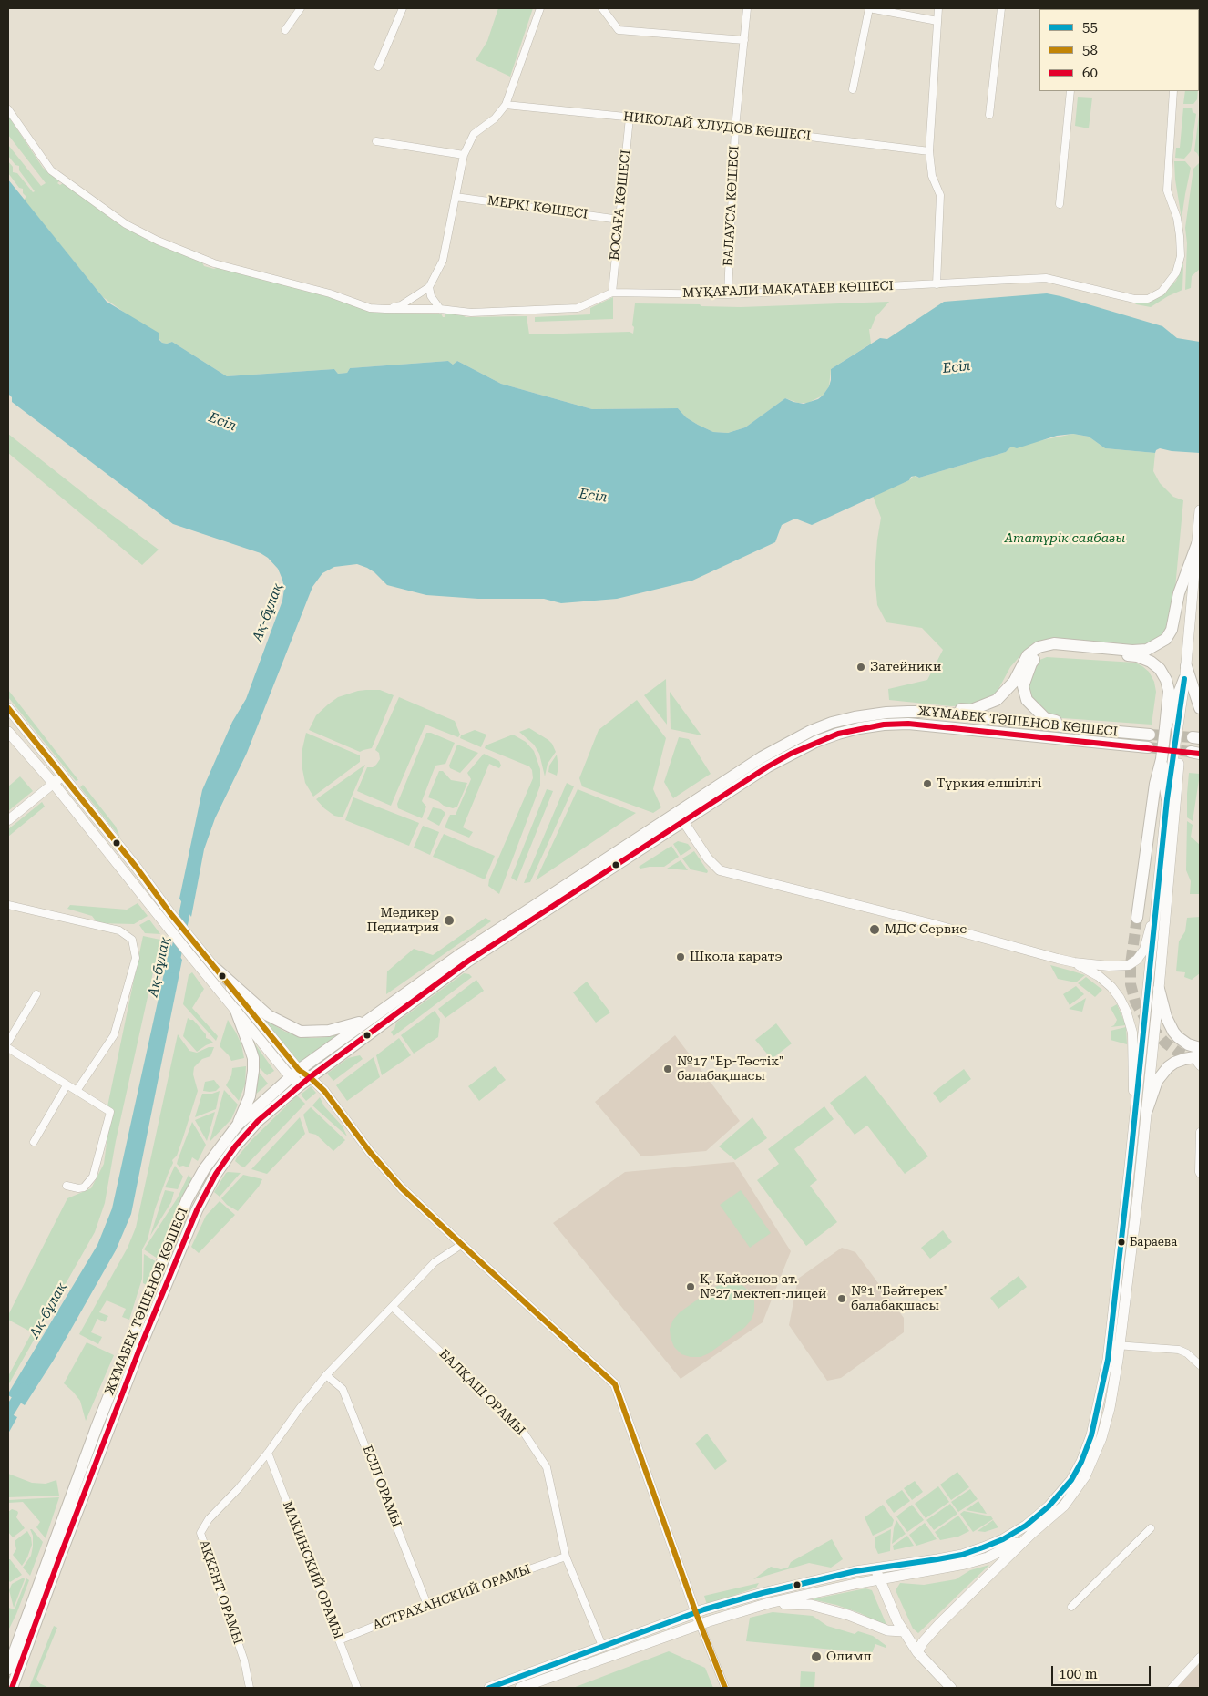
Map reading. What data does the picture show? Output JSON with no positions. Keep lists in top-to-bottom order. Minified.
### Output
{"streets":{"main road":["ЖҰМАБЕК ТӘШЕНОВ КӨШЕСІ"],"street":["НИКОЛАЙ ХЛУДОВ КӨШЕСІ","БОСАҒА КӨШЕСІ","БАЛАУСА КӨШЕСІ","МЕРКІ КӨШЕСІ","МҰҚАҒАЛИ МАҚАТАЕВ КӨШЕСІ","БАЛҚАШ ОРАМЫ","ЕСІЛ ОРАМЫ","МАКИНСКИЙ ОРАМЫ","АҚКЕНТ ОРАМЫ","АСТРАХАНСКИЙ ОРАМЫ"]},"crossings":[["НИКОЛАЙ ХЛУДОВ КӨШЕСІ","БОСАҒА КӨШЕСІ"],["НИКОЛАЙ ХЛУДОВ КӨШЕСІ","БАЛАУСА КӨШЕСІ"],["БОСАҒА КӨШЕСІ","МЕРКІ КӨШЕСІ"],["БОСАҒА КӨШЕСІ","МҰҚАҒАЛИ МАҚАТАЕВ КӨШЕСІ"],["БАЛАУСА КӨШЕСІ","МҰҚАҒАЛИ МАҚАТАЕВ КӨШЕСІ"],["БАЛҚАШ ОРАМЫ","АСТРАХАНСКИЙ ОРАМЫ"],["ЕСІЛ ОРАМЫ","АҚКЕНТ ОРАМЫ"],["ЕСІЛ ОРАМЫ","АСТРАХАНСКИЙ ОРАМЫ"],["МАКИНСКИЙ ОРАМЫ","АҚКЕНТ ОРАМЫ"],["МАКИНСКИЙ ОРАМЫ","АСТРАХАНСКИЙ ОРАМЫ"]],"water":["Есіл","Ақ-бұлақ"],"parks":["Ататүрік саябағы"],"places":["Затейники","Түркия елшілігі","Медикер Педиатрия","МДС Сервис","Школа каратэ","№17 \"Ер-Төстік\" балабақшасы","Бараева","Қ. Қайсенов ат. №27 мектеп-лицей","№1 \"Бәйтерек\" балабақшасы","Олимп"],"lines":["transit line 55","transit line 58","transit line 60"],"legend":["55","58","60"],"scale_bar":"100 m"}
